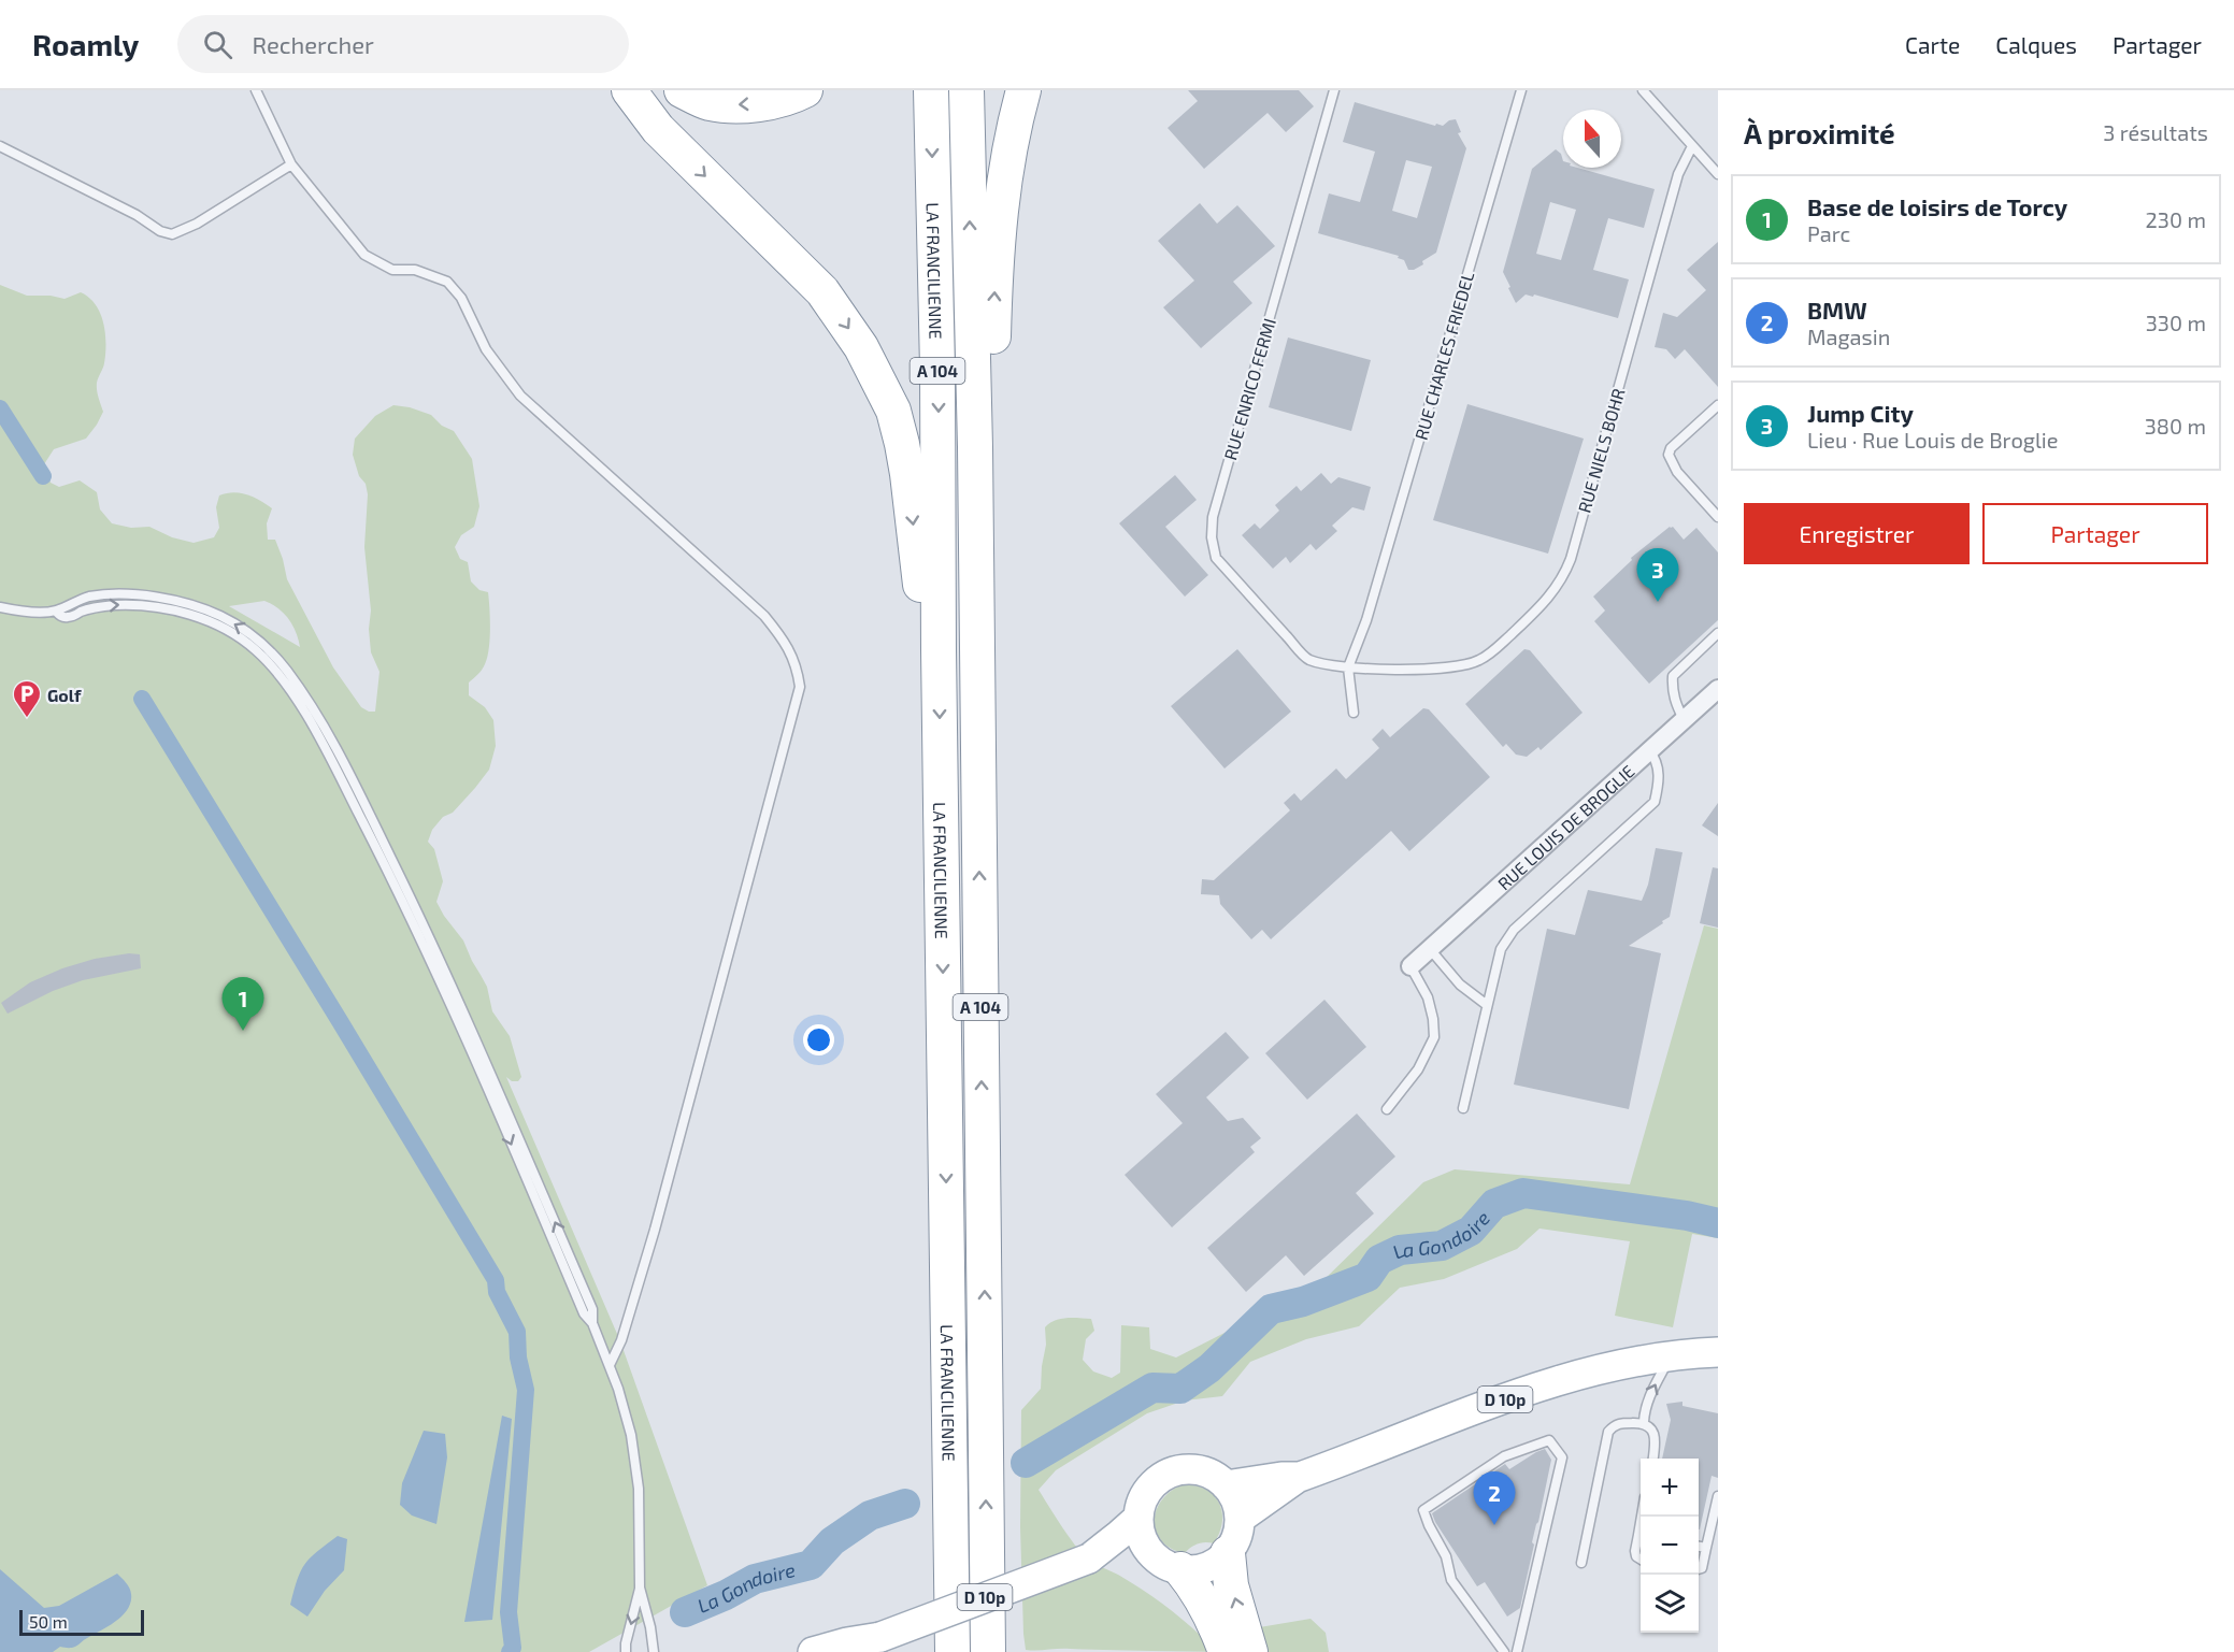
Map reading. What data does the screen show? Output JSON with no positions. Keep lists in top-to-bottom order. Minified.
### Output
{"streets":{"highway":["LA FRANCILIENNE","A 104"],"main road":["D 10p"],"street":["RUE LOUIS DE BROGLIE"],"lane":["RUE CHARLES FRIEDEL","RUE ENRICO FERMI","RUE NIELS BOHR"]},"crossings":[["RUE CHARLES FRIEDEL","RUE NIELS BOHR"],["RUE ENRICO FERMI","RUE NIELS BOHR"]],"water":["La Gondoire"],"places":{"parking":["Golf"]},"scale_bar":"50 m","north":"top","page":{"header":"Roamly","search":"Rechercher","nav":["Carte","Calques","Partager"],"heading":["À proximité","3 résultats"],"list":[{"mark":"1","name":"Base de loisirs de Torcy","note":"Parc","value":"230 m"},{"mark":"2","name":"BMW","note":"Magasin","value":"330 m"},{"mark":"3","name":"Jump City","note":"Lieu · Rue Louis de Broglie","value":"380 m"}],"buttons":["Enregistrer","Partager"],"pins":["3","1","2"],"map_buttons":["+","−"],"scale":"50 m"}}
